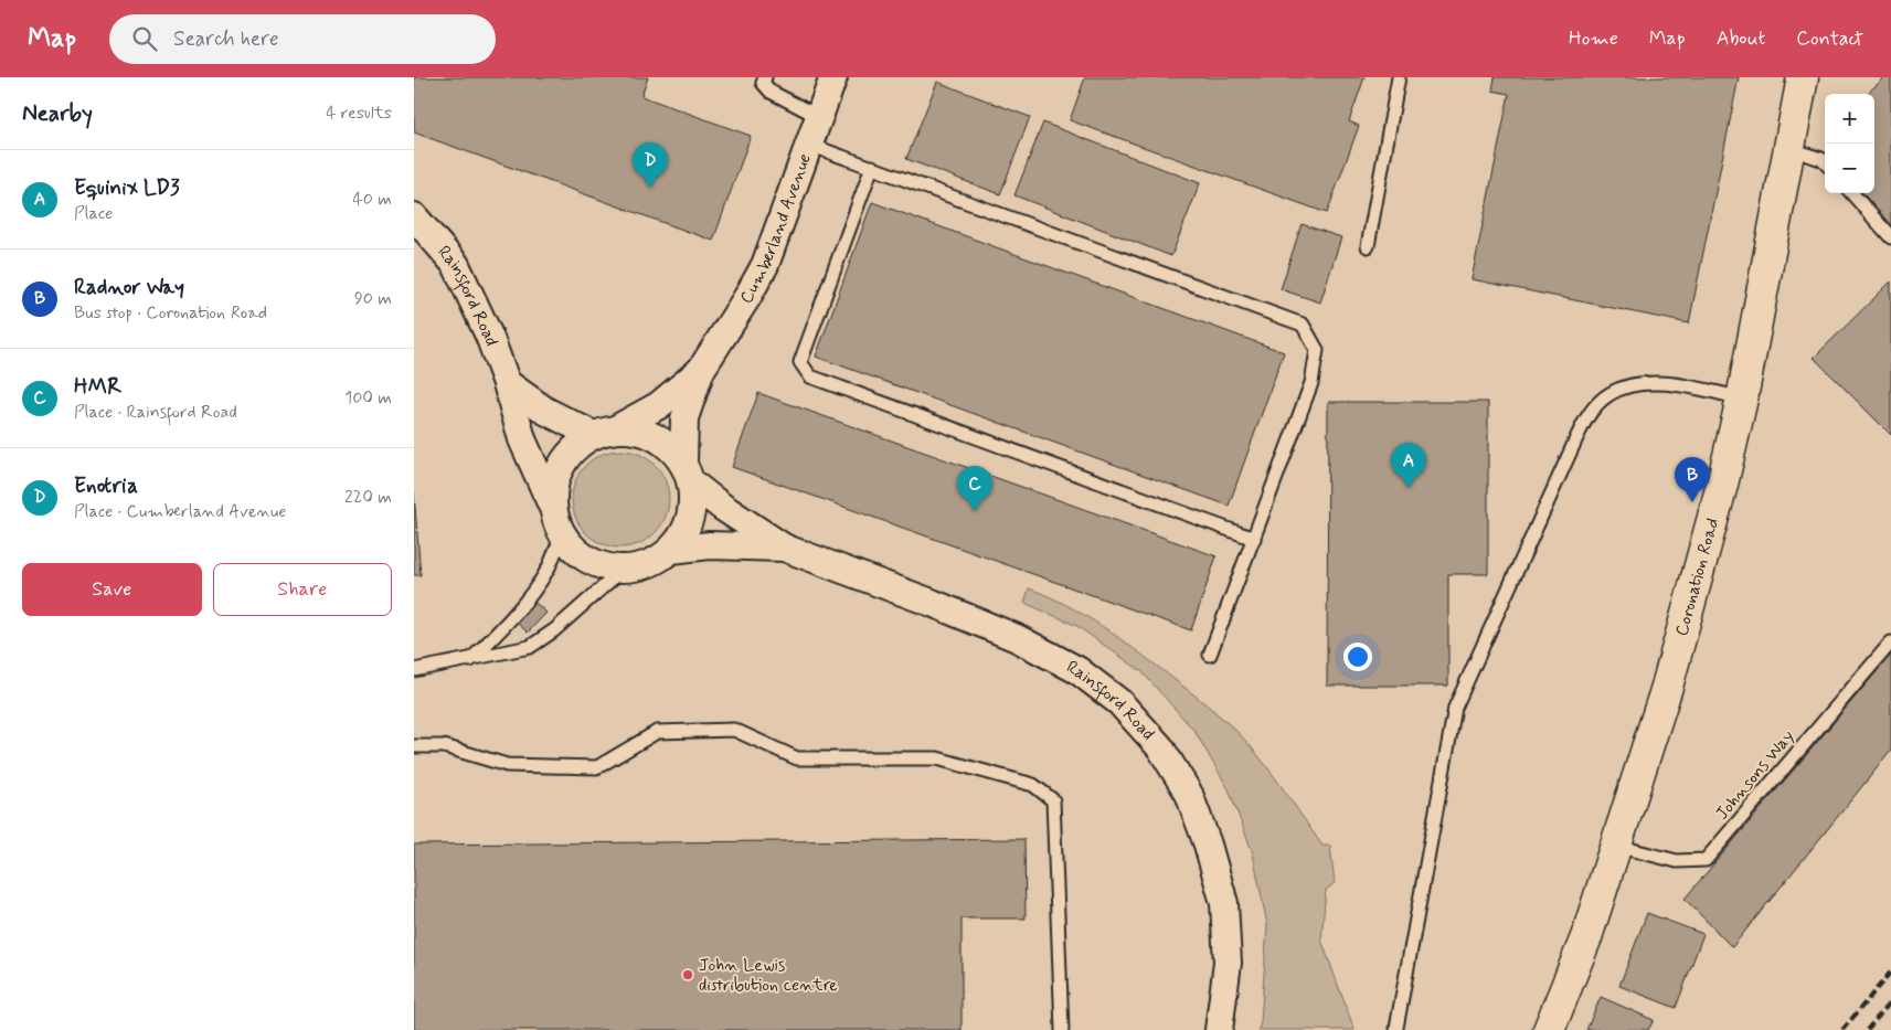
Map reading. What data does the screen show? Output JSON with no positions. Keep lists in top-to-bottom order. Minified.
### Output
{"streets":{"street":["Cumberland Avenue","Rainsford Road","Coronation Road"],"lane":["Johnsons Way"]},"crossings":[["Cumberland Avenue","Rainsford Road"],["Coronation Road","Johnsons Way"]],"places":["John Lewis distribution centre"],"page":{"header":"Map","search":"Search here","nav":["Home","Map","About","Contact"],"heading":["Nearby","4 results"],"map_buttons":["+","−"],"pins":["D","A","B","C"],"list":[{"mark":"A","name":"Equinix LD3","note":"Place","value":"40 m"},{"mark":"B","name":"Radnor Way","note":"Bus stop · Coronation Road","value":"90 m"},{"mark":"C","name":"HMR","note":"Place · Rainsford Road","value":"100 m"},{"mark":"D","name":"Enotria","note":"Place · Cumberland Avenue","value":"220 m"}],"buttons":["Save","Share"]}}
